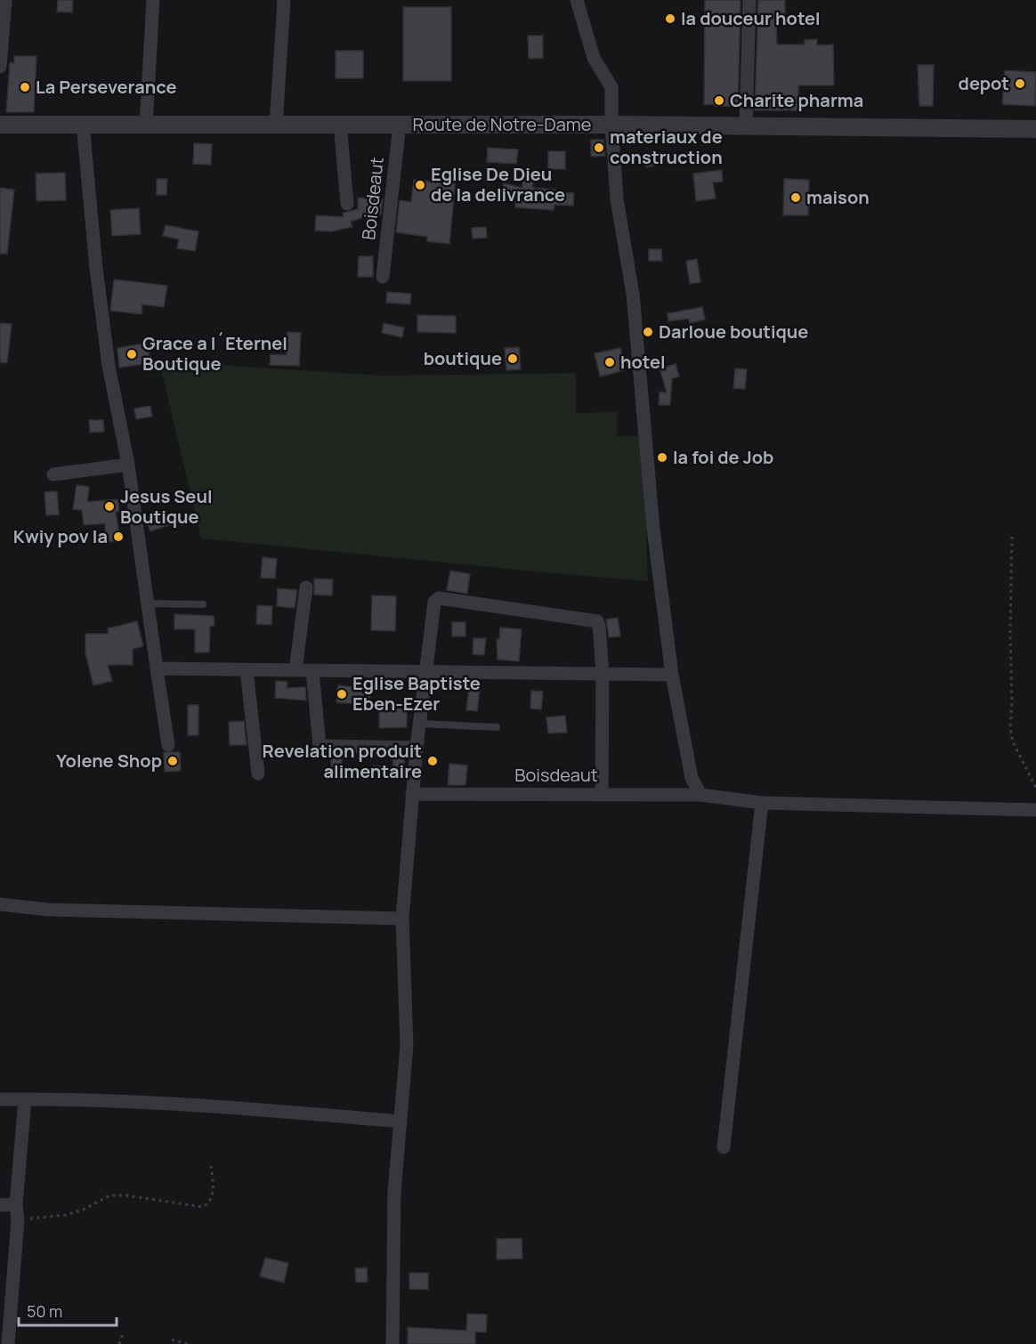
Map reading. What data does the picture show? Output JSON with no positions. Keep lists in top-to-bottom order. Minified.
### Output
{"streets":{"street":["Route de Notre-Dame","Boisdeaut"]},"crossings":[["Route de Notre-Dame","Boisdeaut"]],"places":["la douceur hotel","depot","La Perseverance","Charite pharma","materiaux de construction","Eglise De Dieu de la delivrance","maison","Darloue boutique","Grace a l´Eternel Boutique","boutique","hotel","la foi de Job","Jesus Seul Boutique","Kwiy pov la","Eglise Baptiste Eben-Ezer","Yolene Shop","Revelation produit alimentaire"],"scale_bar":"50 m"}
